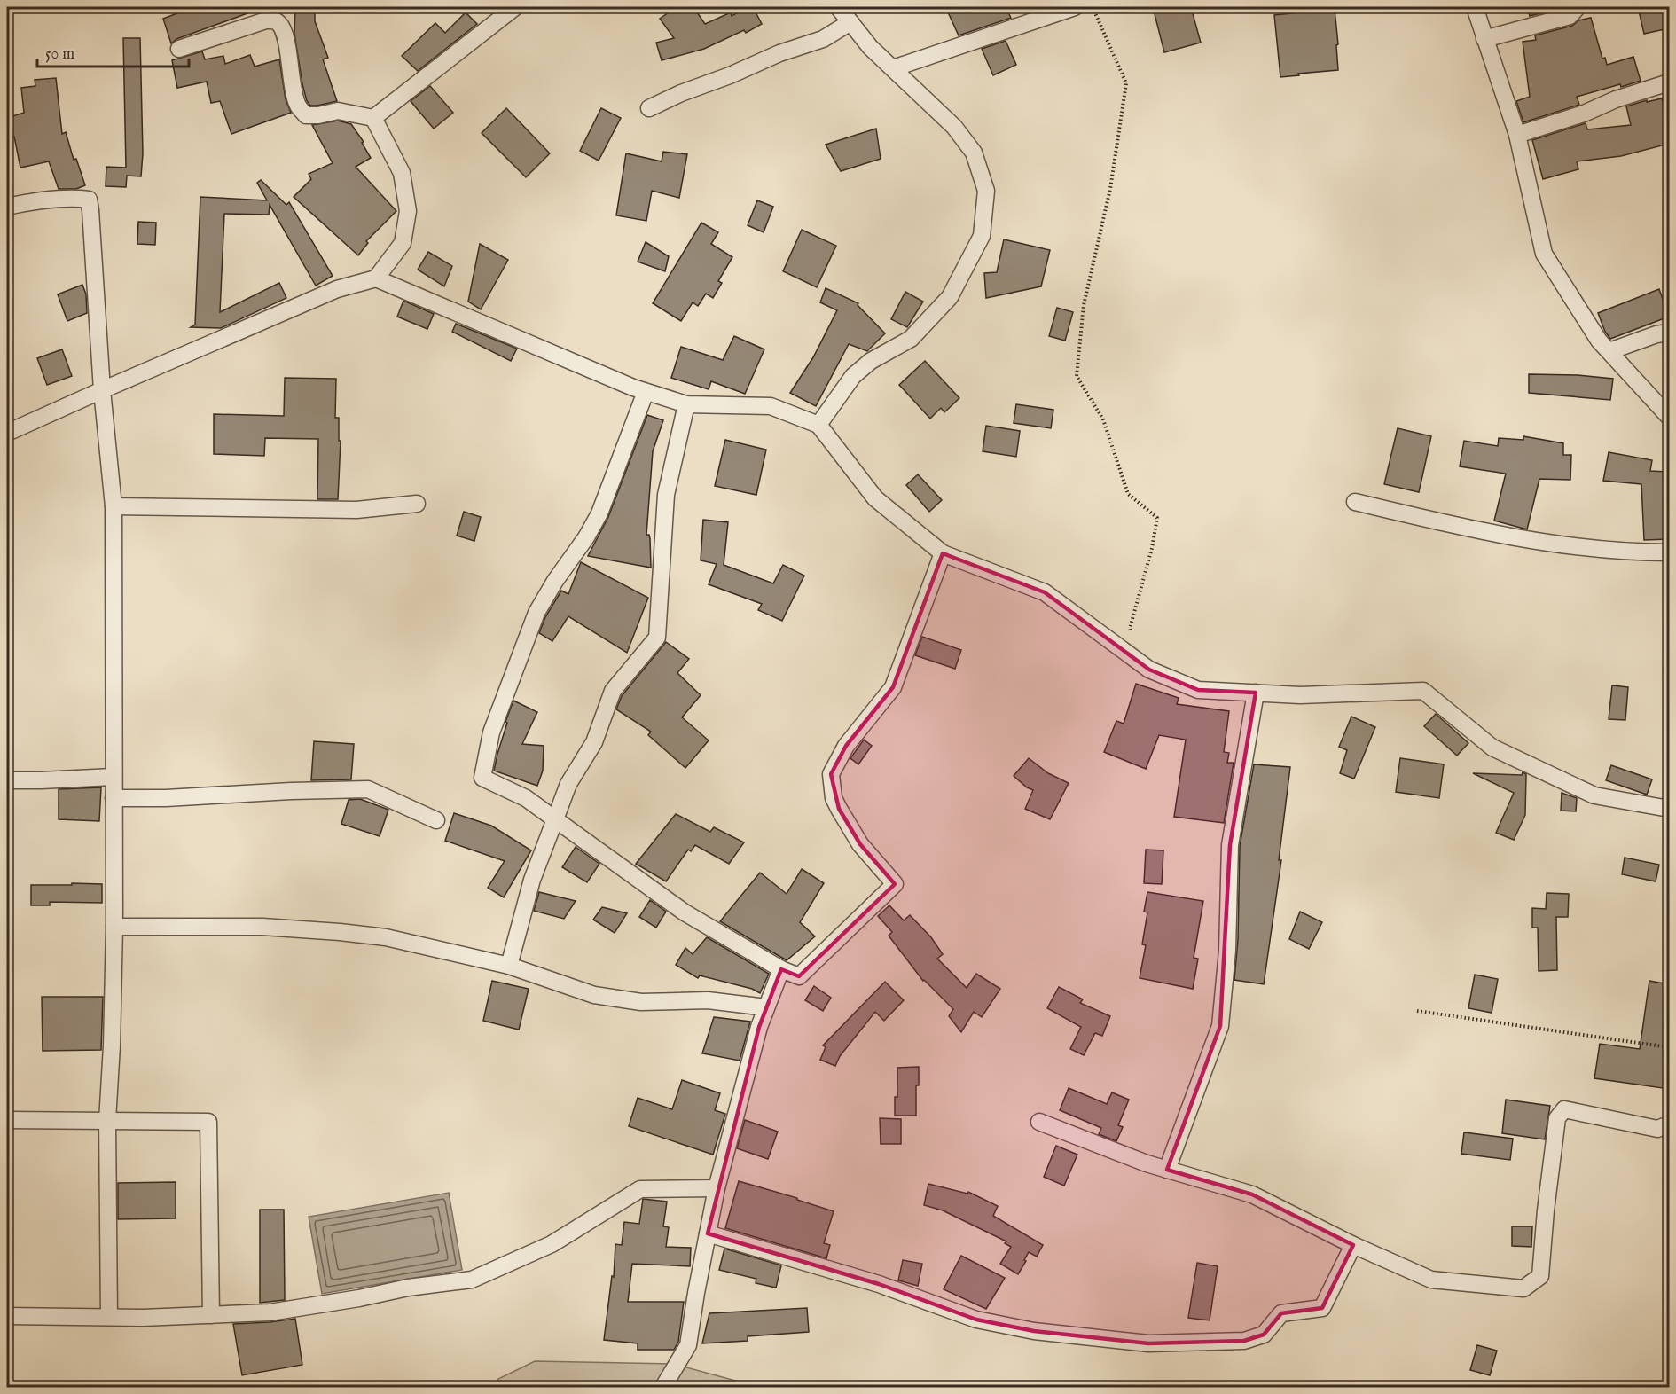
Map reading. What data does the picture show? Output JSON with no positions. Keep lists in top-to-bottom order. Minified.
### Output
{"scale_bar":"50 m"}
